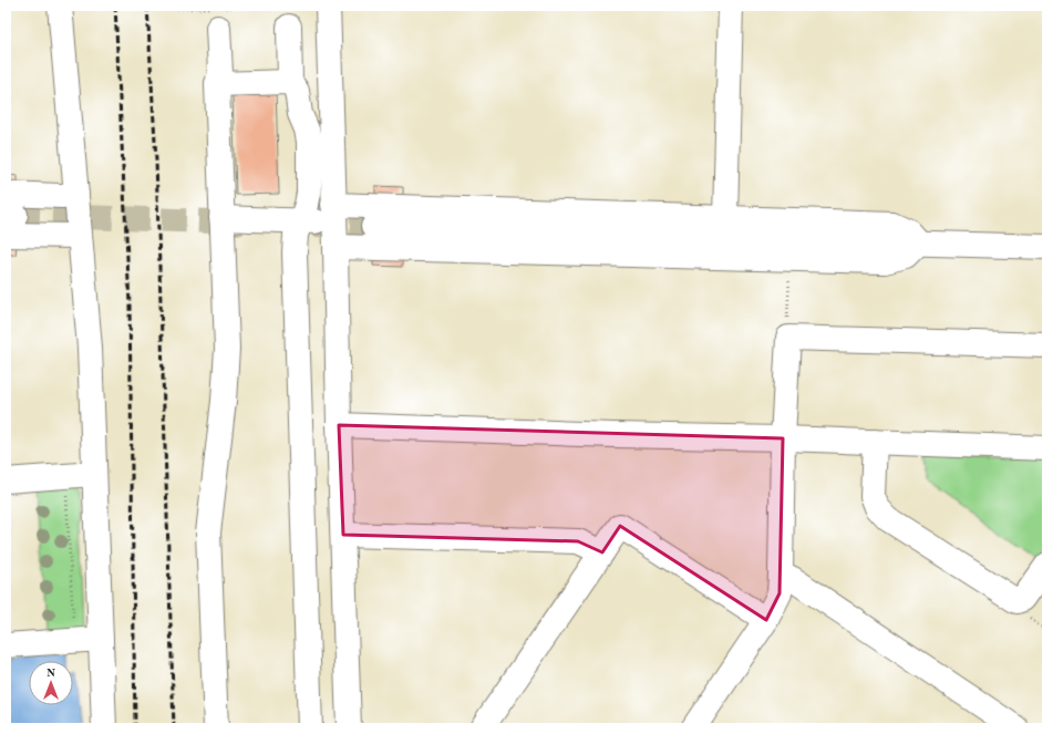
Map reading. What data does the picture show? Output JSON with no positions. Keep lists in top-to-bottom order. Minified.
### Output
{"north":"top"}
